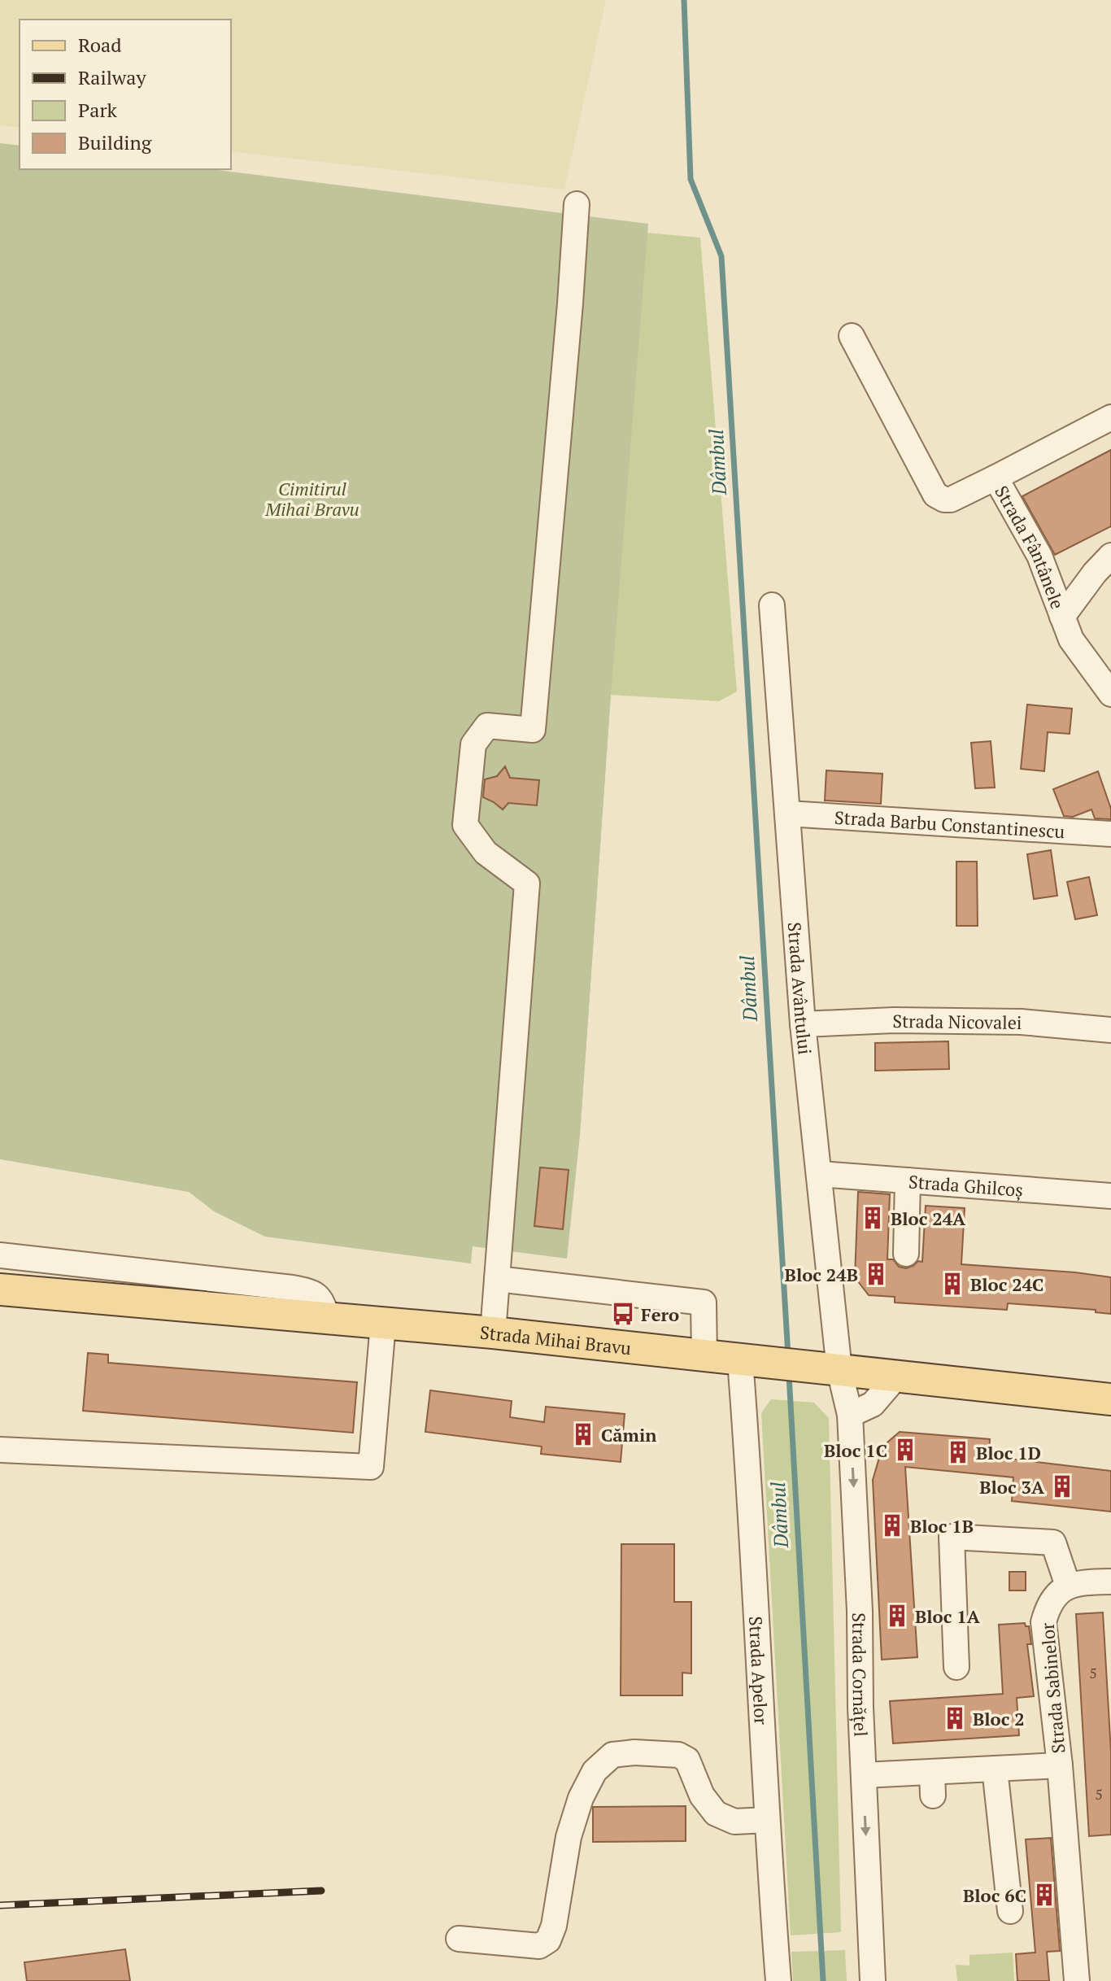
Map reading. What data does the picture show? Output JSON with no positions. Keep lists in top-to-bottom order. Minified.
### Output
{"streets":{"main road":["Strada Mihai Bravu"],"street":["Strada Fântânele","Strada Barbu Constantinescu","Strada Avântului","Strada Nicovalei","Strada Ghilcoș","Strada Apelor","Strada Cornățel","Strada Sabinelor"]},"crossings":[["Strada Barbu Constantinescu","Strada Avântului"],["Strada Avântului","Strada Nicovalei"],["Strada Avântului","Strada Ghilcoș"],["Strada Avântului","Strada Mihai Bravu"],["Strada Avântului","Strada Cornățel"],["Strada Mihai Bravu","Strada Apelor"],["Strada Mihai Bravu","Strada Cornățel"],["Strada Cornățel","Strada Sabinelor"]],"one_way":["Strada Cornățel"],"water":["Dâmbul"],"parks":["Cimitirul Mihai Bravu"],"places":{"building":["Bloc 24A","Bloc 24B","Bloc 24C","Cămin","Bloc 1C","Bloc 1D","Bloc 3A","Bloc 1B","Bloc 1A","Bloc 2","Bloc 6C"],"bus stop":["Fero"]},"house_numbers":["5","5"],"legend":["Road","Railway","Park","Building"]}
